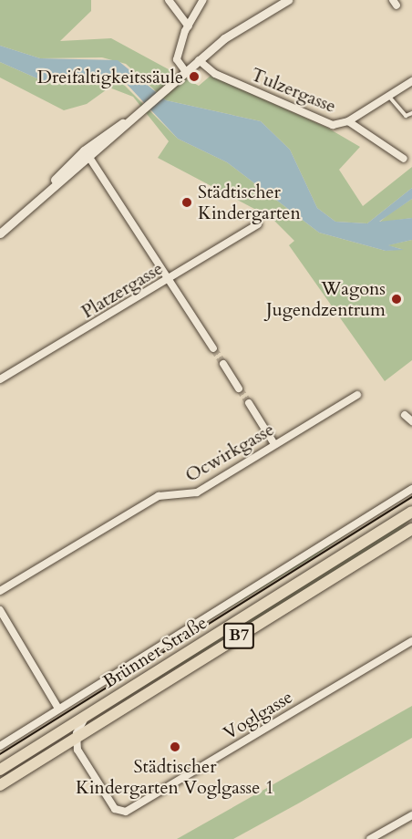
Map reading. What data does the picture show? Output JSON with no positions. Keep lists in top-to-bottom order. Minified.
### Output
{"streets":{"main road":["B7","Brünner Straße"],"street":["Tulzergasse","Platzergasse","Ocwirkgasse","Voglgasse"]},"crossings":[["Brünner Straße","Voglgasse"]],"places":["Dreifaltigkeitssäule","Städtischer Kindergarten","Wagons Jugendzentrum","Städtischer Kindergarten Voglgasse 1"]}
